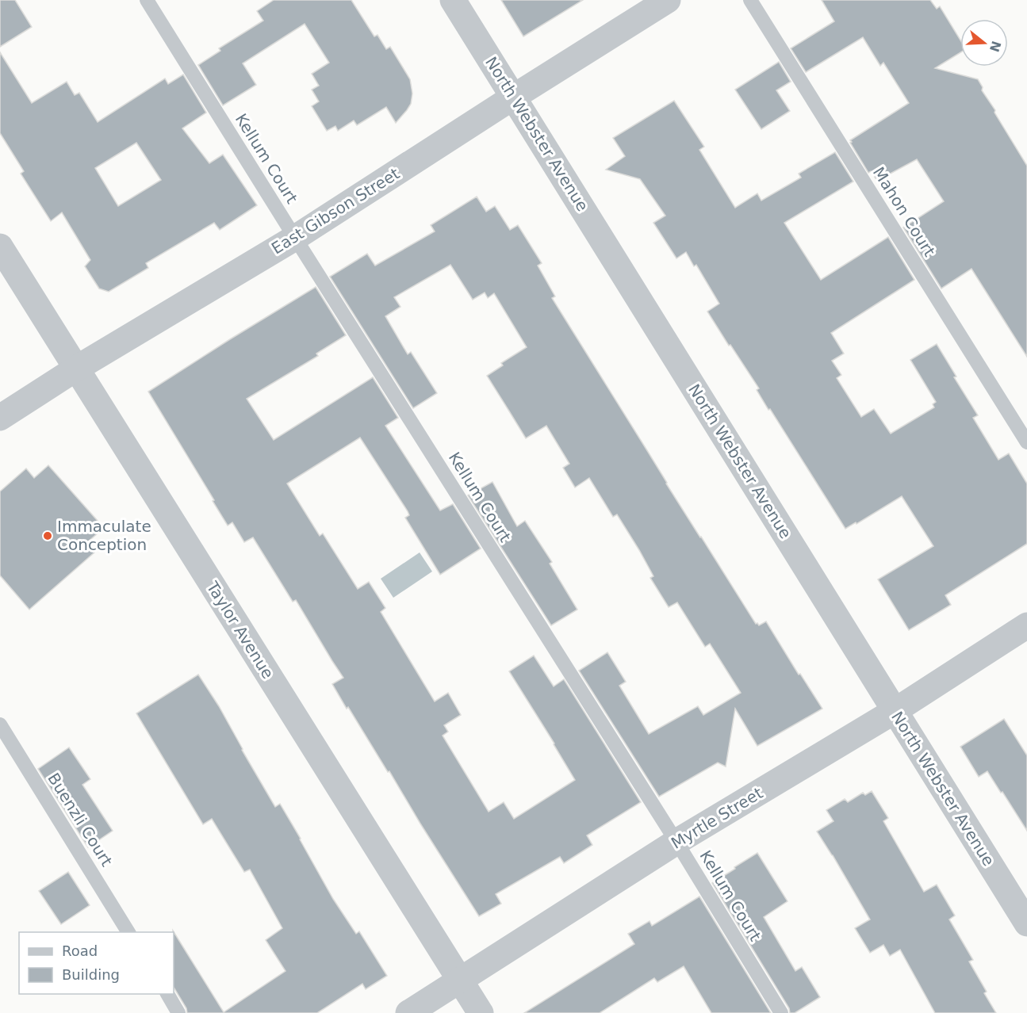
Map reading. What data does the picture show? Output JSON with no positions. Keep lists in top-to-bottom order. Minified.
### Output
{"streets":{"street":["North Webster Avenue","East Gibson Street","Taylor Avenue","Myrtle Street"],"lane":["Kellum Court","Mahon Court","Buenzli Court"]},"crossings":[["North Webster Avenue","East Gibson Street"],["North Webster Avenue","Myrtle Street"],["Kellum Court","East Gibson Street"],["Kellum Court","Myrtle Street"],["East Gibson Street","Taylor Avenue"],["Taylor Avenue","Myrtle Street"]],"places":["Immaculate Conception"],"legend":["Road","Building"],"north":"right"}
